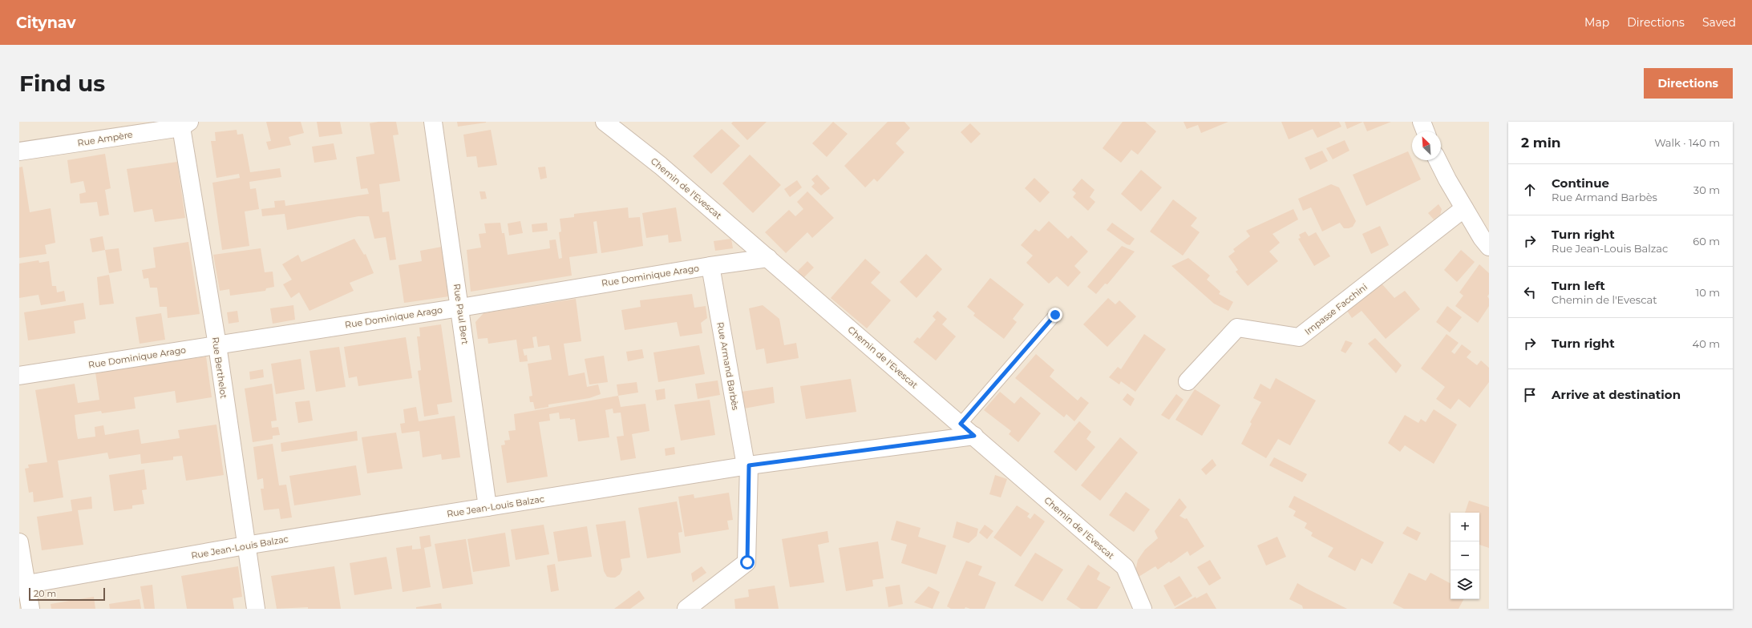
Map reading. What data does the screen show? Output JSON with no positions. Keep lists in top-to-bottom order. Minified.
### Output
{"streets":{"street":["Rue Ampère","Chemin de l'Evescat","Rue Dominique Arago","Impasse Facchini","Rue Paul Bert","Rue Armand Barbès","Rue Berthelot","Rue Jean-Louis Balzac"]},"crossings":[["Rue Ampère","Rue Berthelot"],["Chemin de l'Evescat","Rue Dominique Arago"],["Chemin de l'Evescat","Rue Jean-Louis Balzac"],["Rue Dominique Arago","Rue Paul Bert"],["Rue Dominique Arago","Rue Armand Barbès"],["Rue Dominique Arago","Rue Berthelot"],["Rue Paul Bert","Rue Jean-Louis Balzac"],["Rue Armand Barbès","Rue Jean-Louis Balzac"],["Rue Berthelot","Rue Jean-Louis Balzac"]],"scale_bar":"20 m","north":"top left","page":{"header":"Citynav","nav":["Map","Directions","Saved"],"buttons":"Directions","title":"Find us","heading":["2 min","Walk · 140 m"],"list":[["Continue","Rue Armand Barbès","30 m"],["Turn right","Rue Jean-Louis Balzac","60 m"],["Turn left","Chemin de l'Evescat","10 m"],["Turn right","40 m"],"Arrive at destination"],"map_buttons":["+","−"],"scale":"20 m"}}
